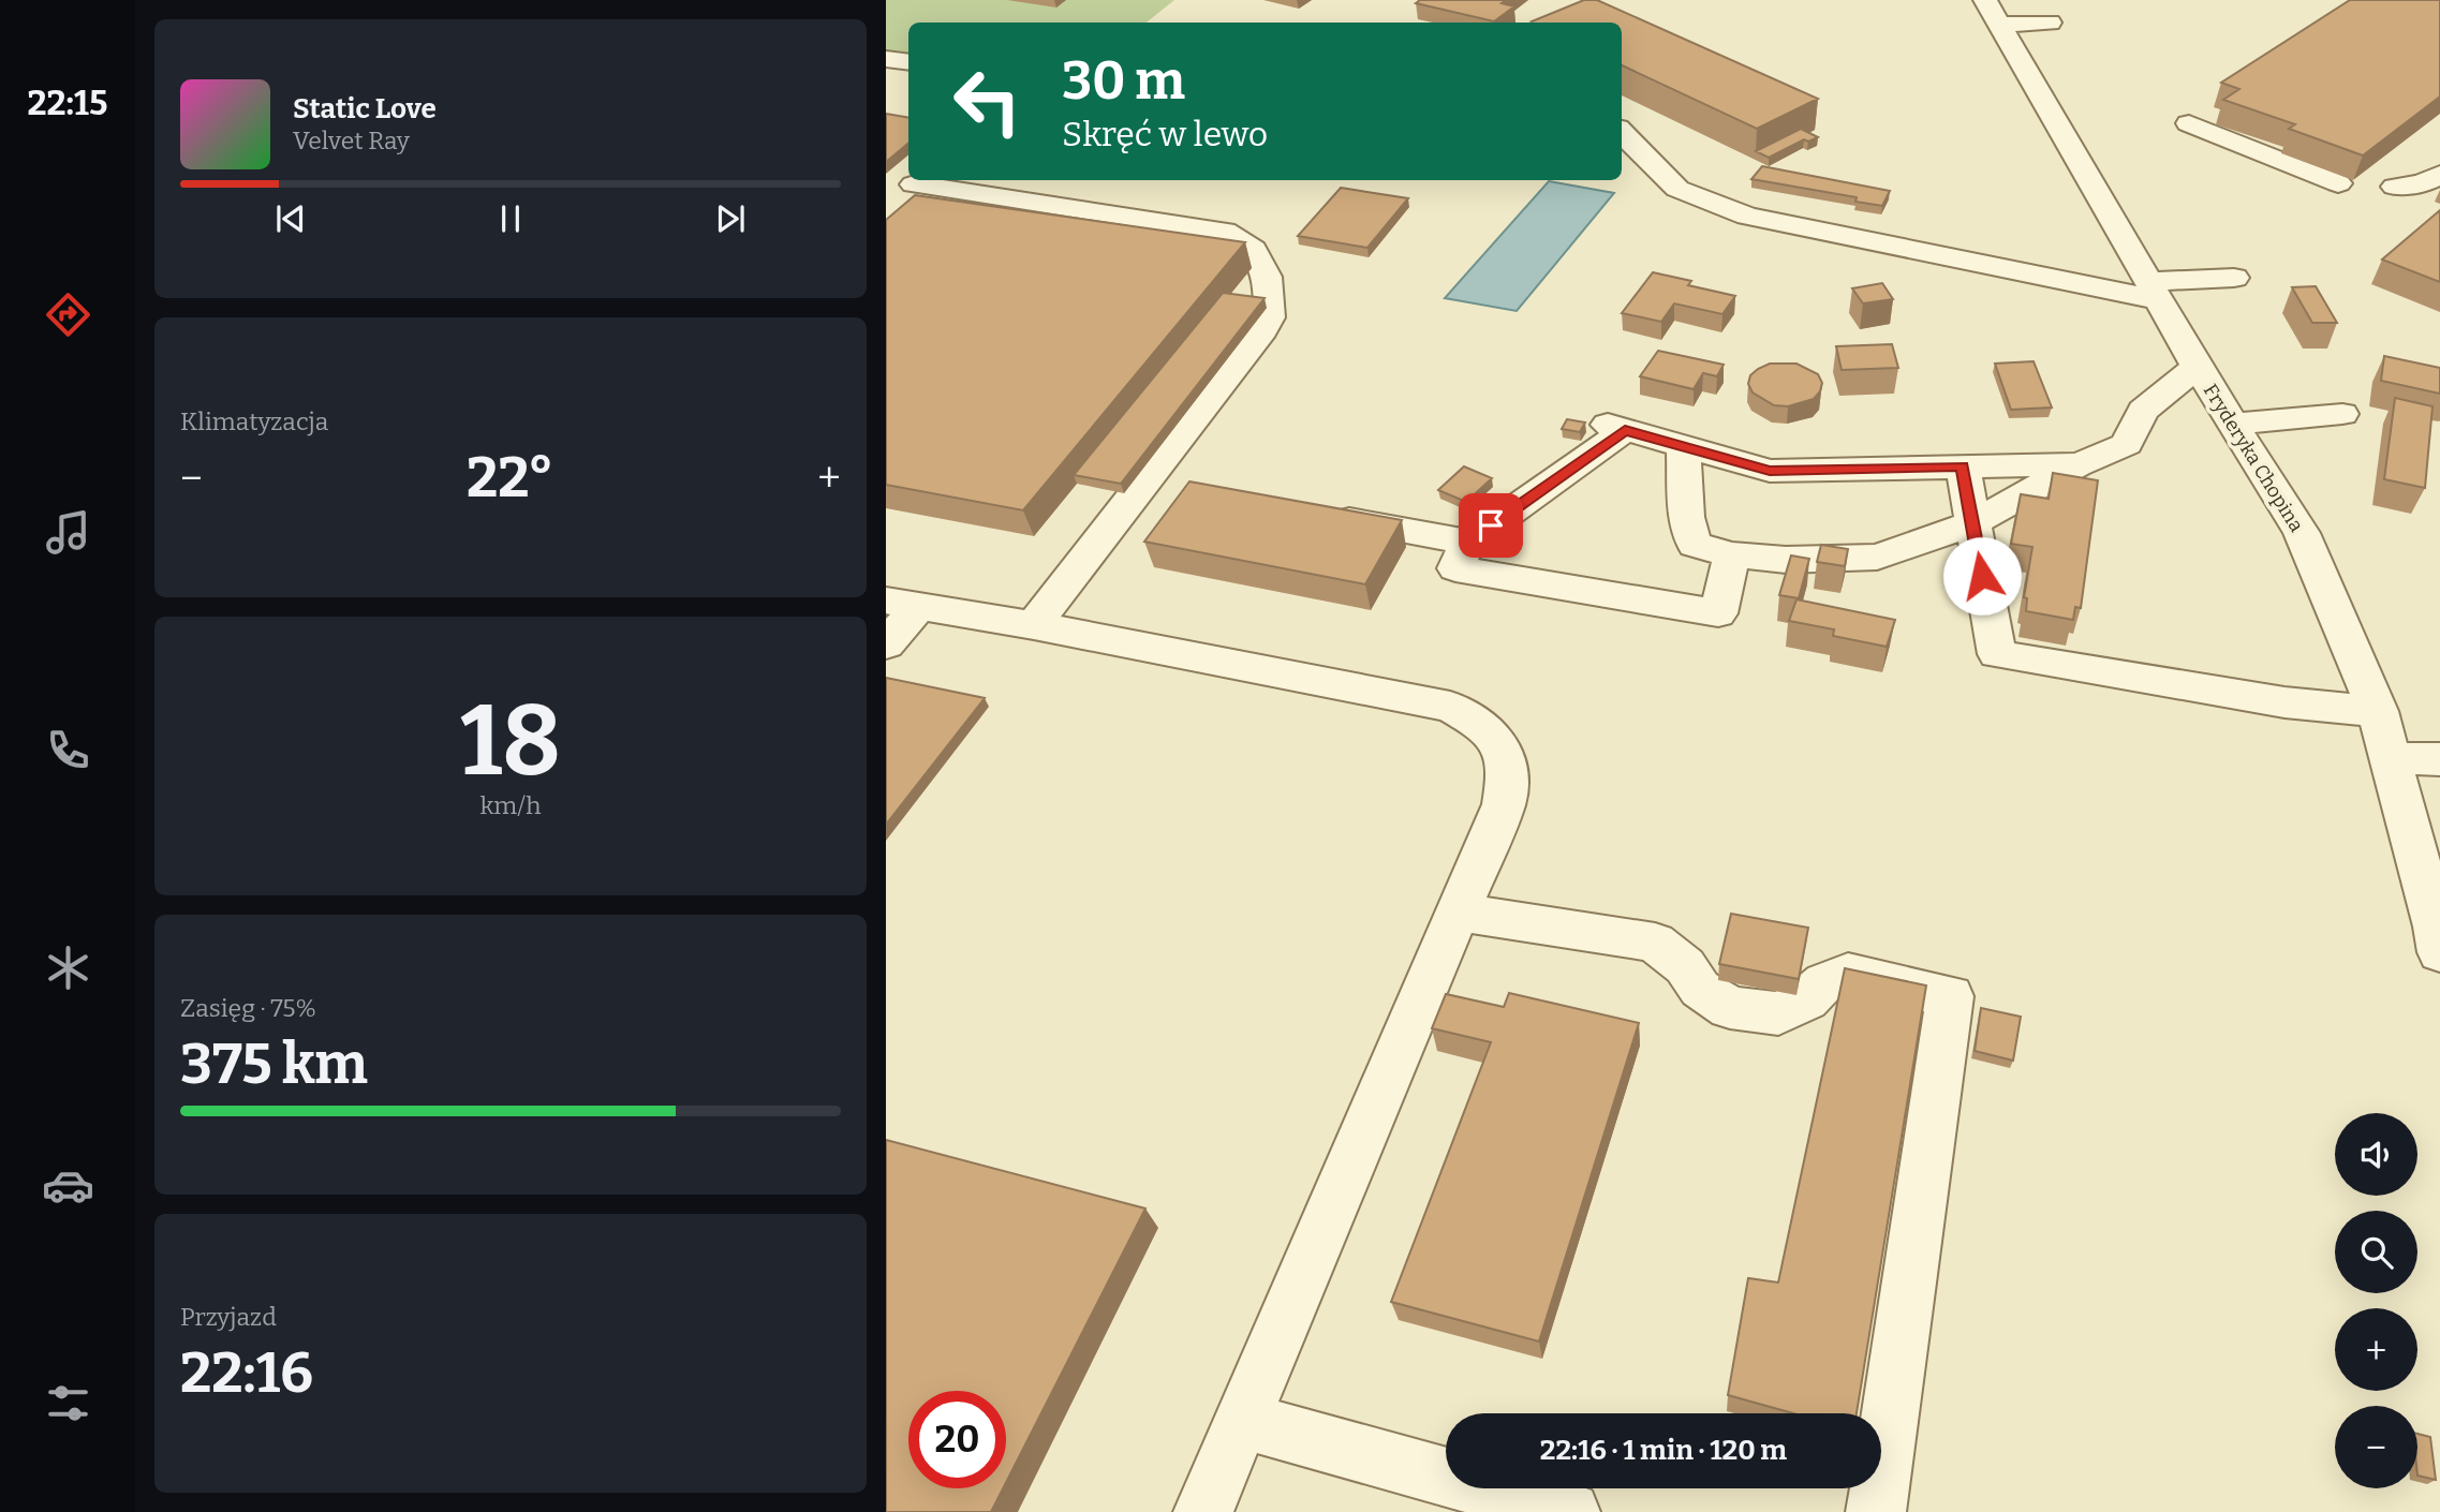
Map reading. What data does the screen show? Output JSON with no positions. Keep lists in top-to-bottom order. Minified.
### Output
{"streets":{"street":["Fryderyka Chopina"]},"page":{"tabs":"22:15","turn":["30 m","Skręć w lewo"],"song":["Static Love","Velvet Ray"],"tile":["Klimatyzacja",["18","km/h"],["Zasięg · 75%","375 km"],["Przyjazd","22:16"]],"heat":["−","22°","+"],"map_buttons":["+","−"],"limit":"20","trip":"22:16 · 1 min · 120 m"}}
